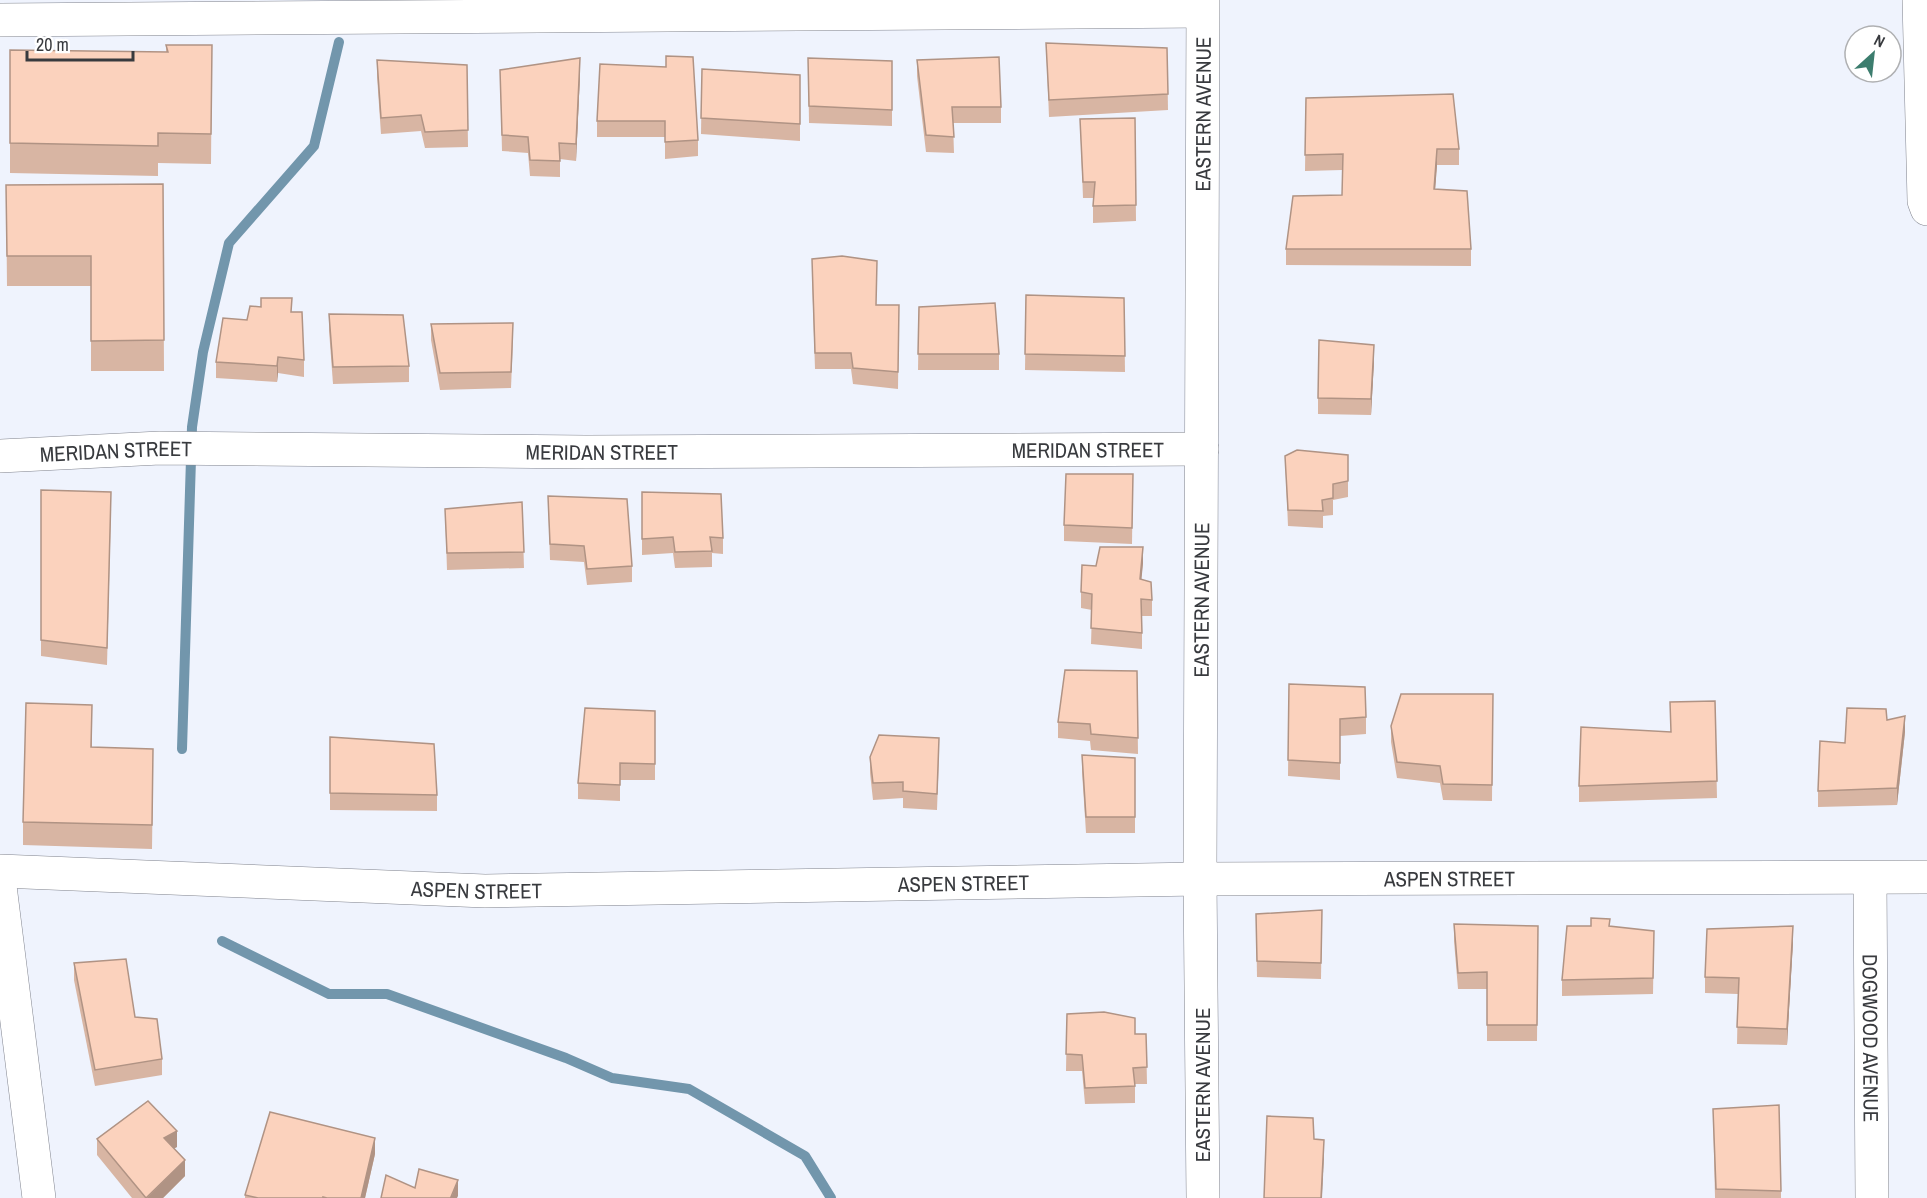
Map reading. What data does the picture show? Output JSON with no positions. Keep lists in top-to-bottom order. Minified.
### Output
{"streets":{"street":["EASTERN AVENUE","MERIDAN STREET","ASPEN STREET","DOGWOOD AVENUE"]},"crossings":[["EASTERN AVENUE","MERIDAN STREET"],["EASTERN AVENUE","ASPEN STREET"],["ASPEN STREET","DOGWOOD AVENUE"]],"scale_bar":"20 m","north":"top right"}
